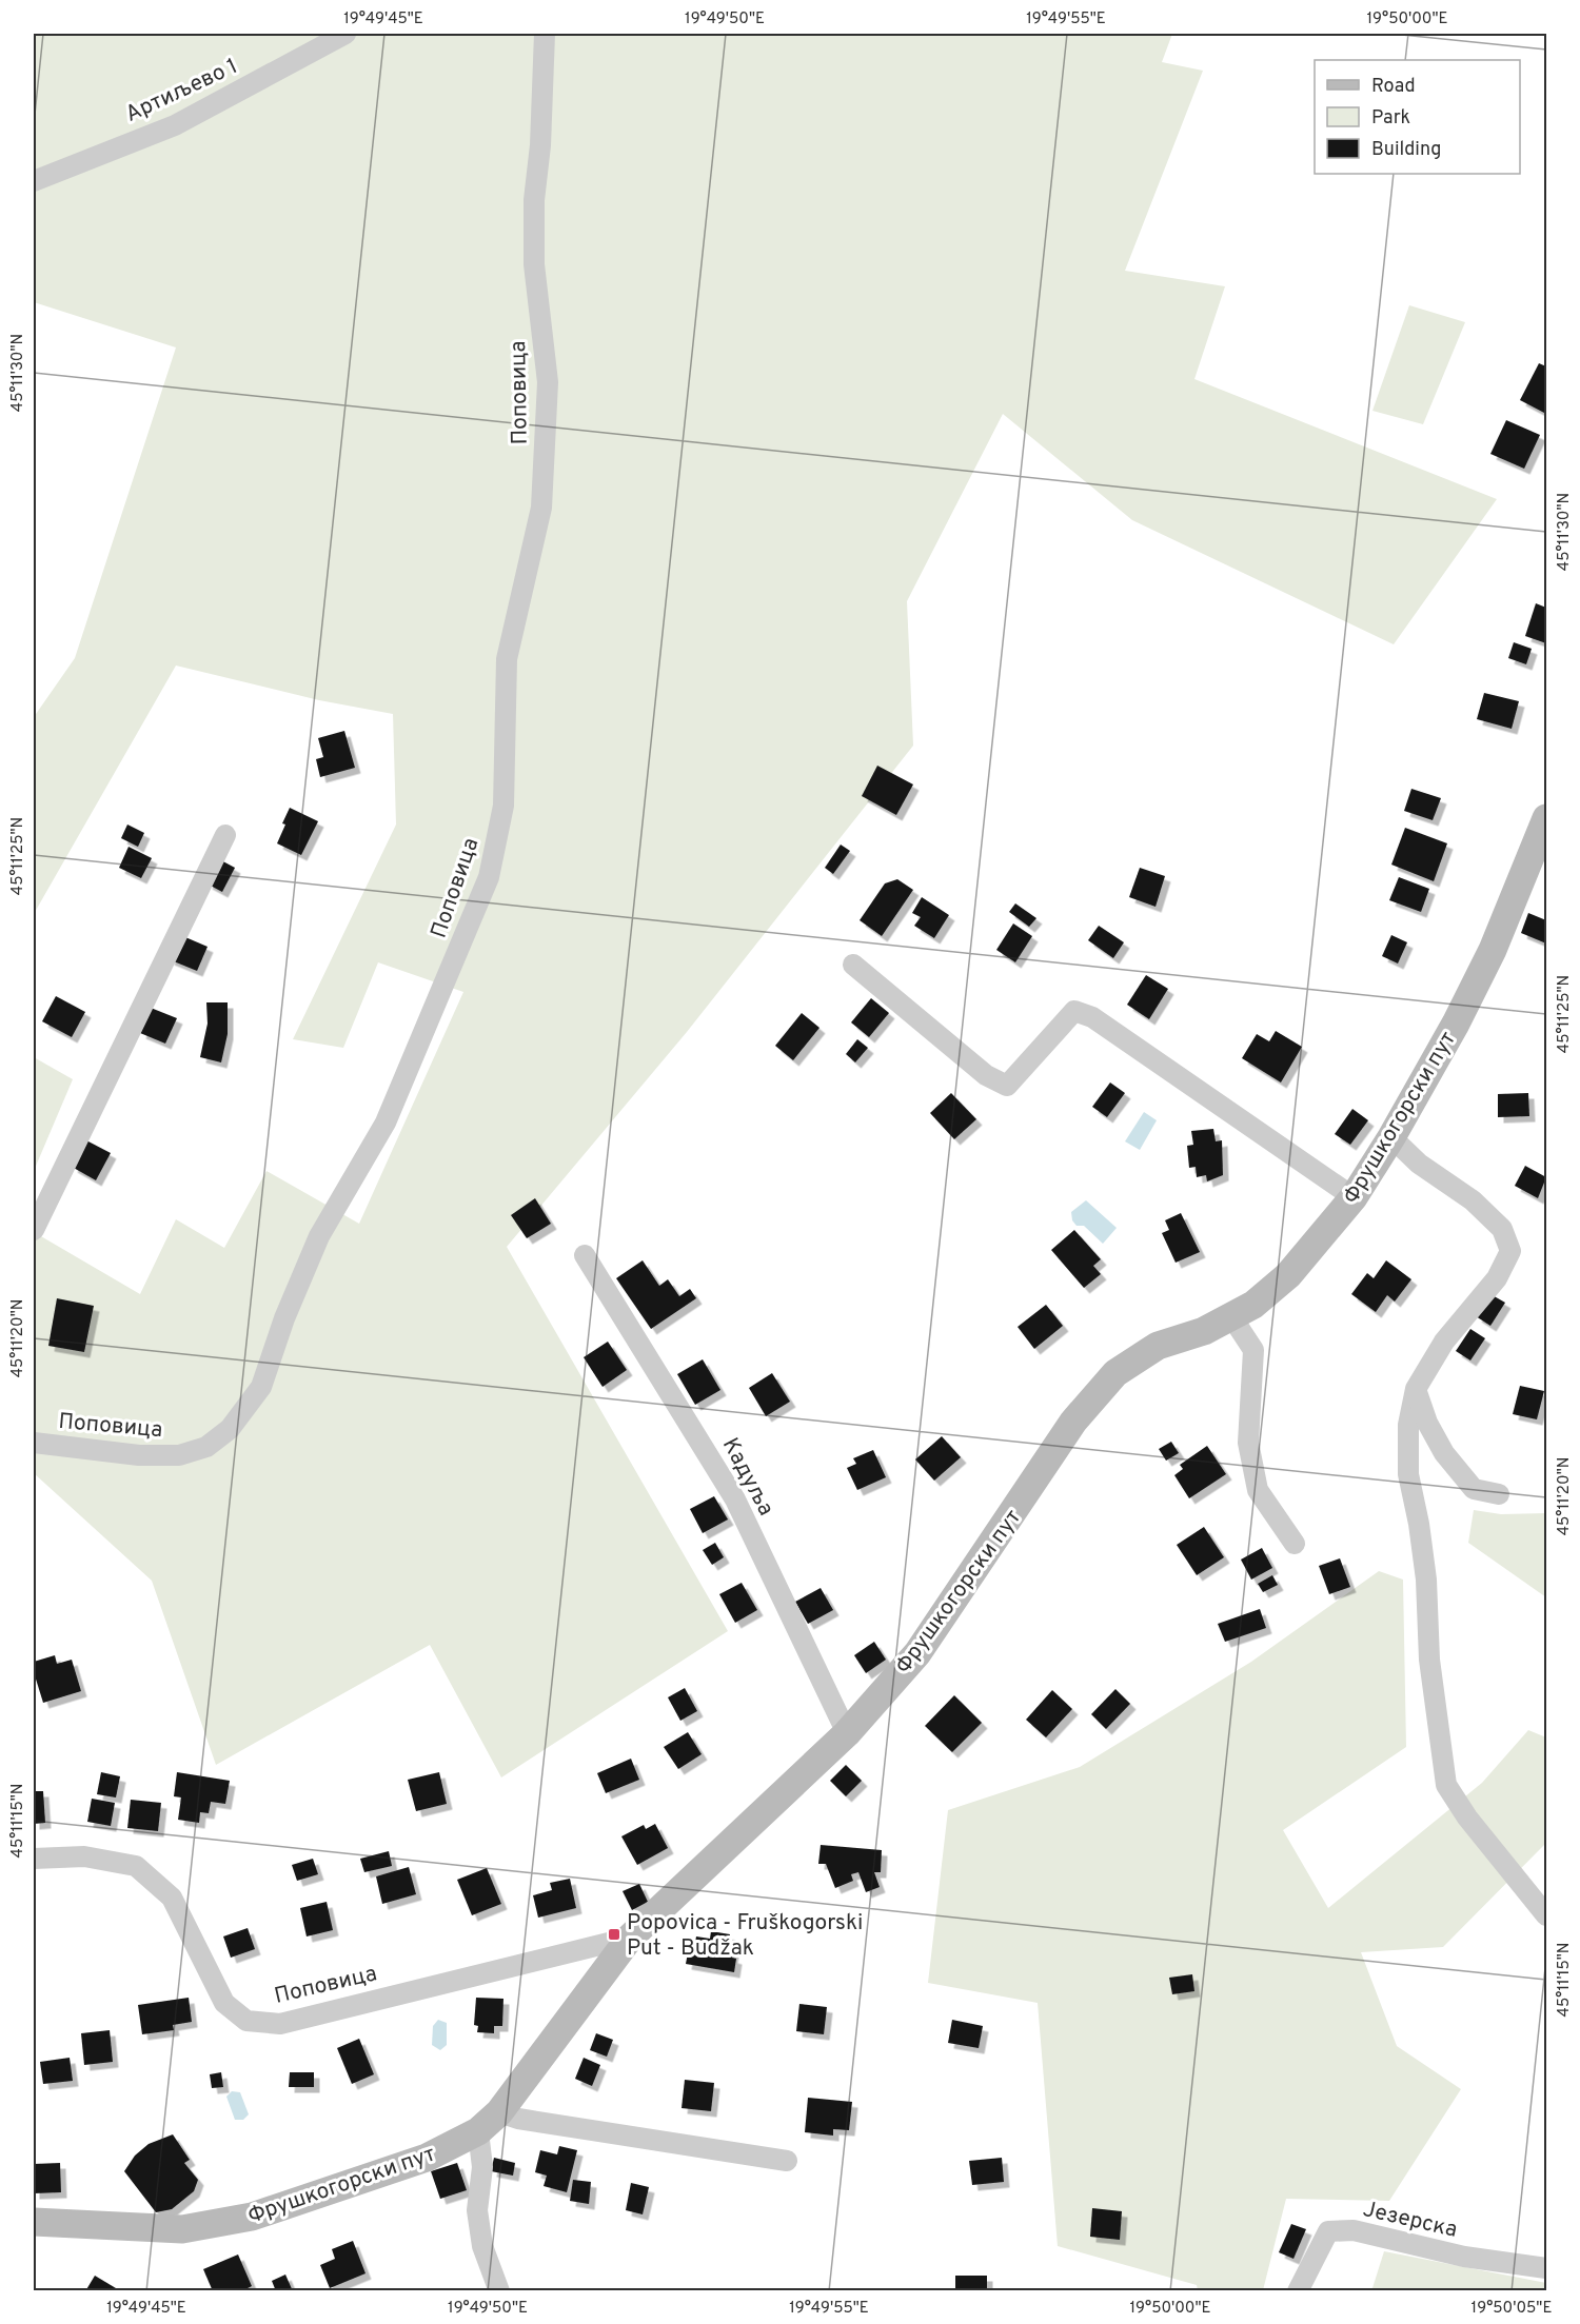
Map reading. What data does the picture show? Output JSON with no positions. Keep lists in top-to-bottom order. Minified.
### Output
{"streets":{"street":["Артиљево 1","Поповица","Фрушкогорски пут","Кадуља","Језерска"]},"crossings":[["Поповица","Фрушкогорски пут"],["Фрушкогорски пут","Кадуља"]],"places":{"transit":["Popovica - Fruškogorski Put - Budžak"]},"legend":["Road","Park","Building"],"coordinates":["19°49'45\"E","19°49'50\"E","19°49'55\"E","19°50'00\"E","45°11'30\"N","45°11'25\"N","45°11'20\"N","45°11'15\"N","19°50'05\"E"]}
